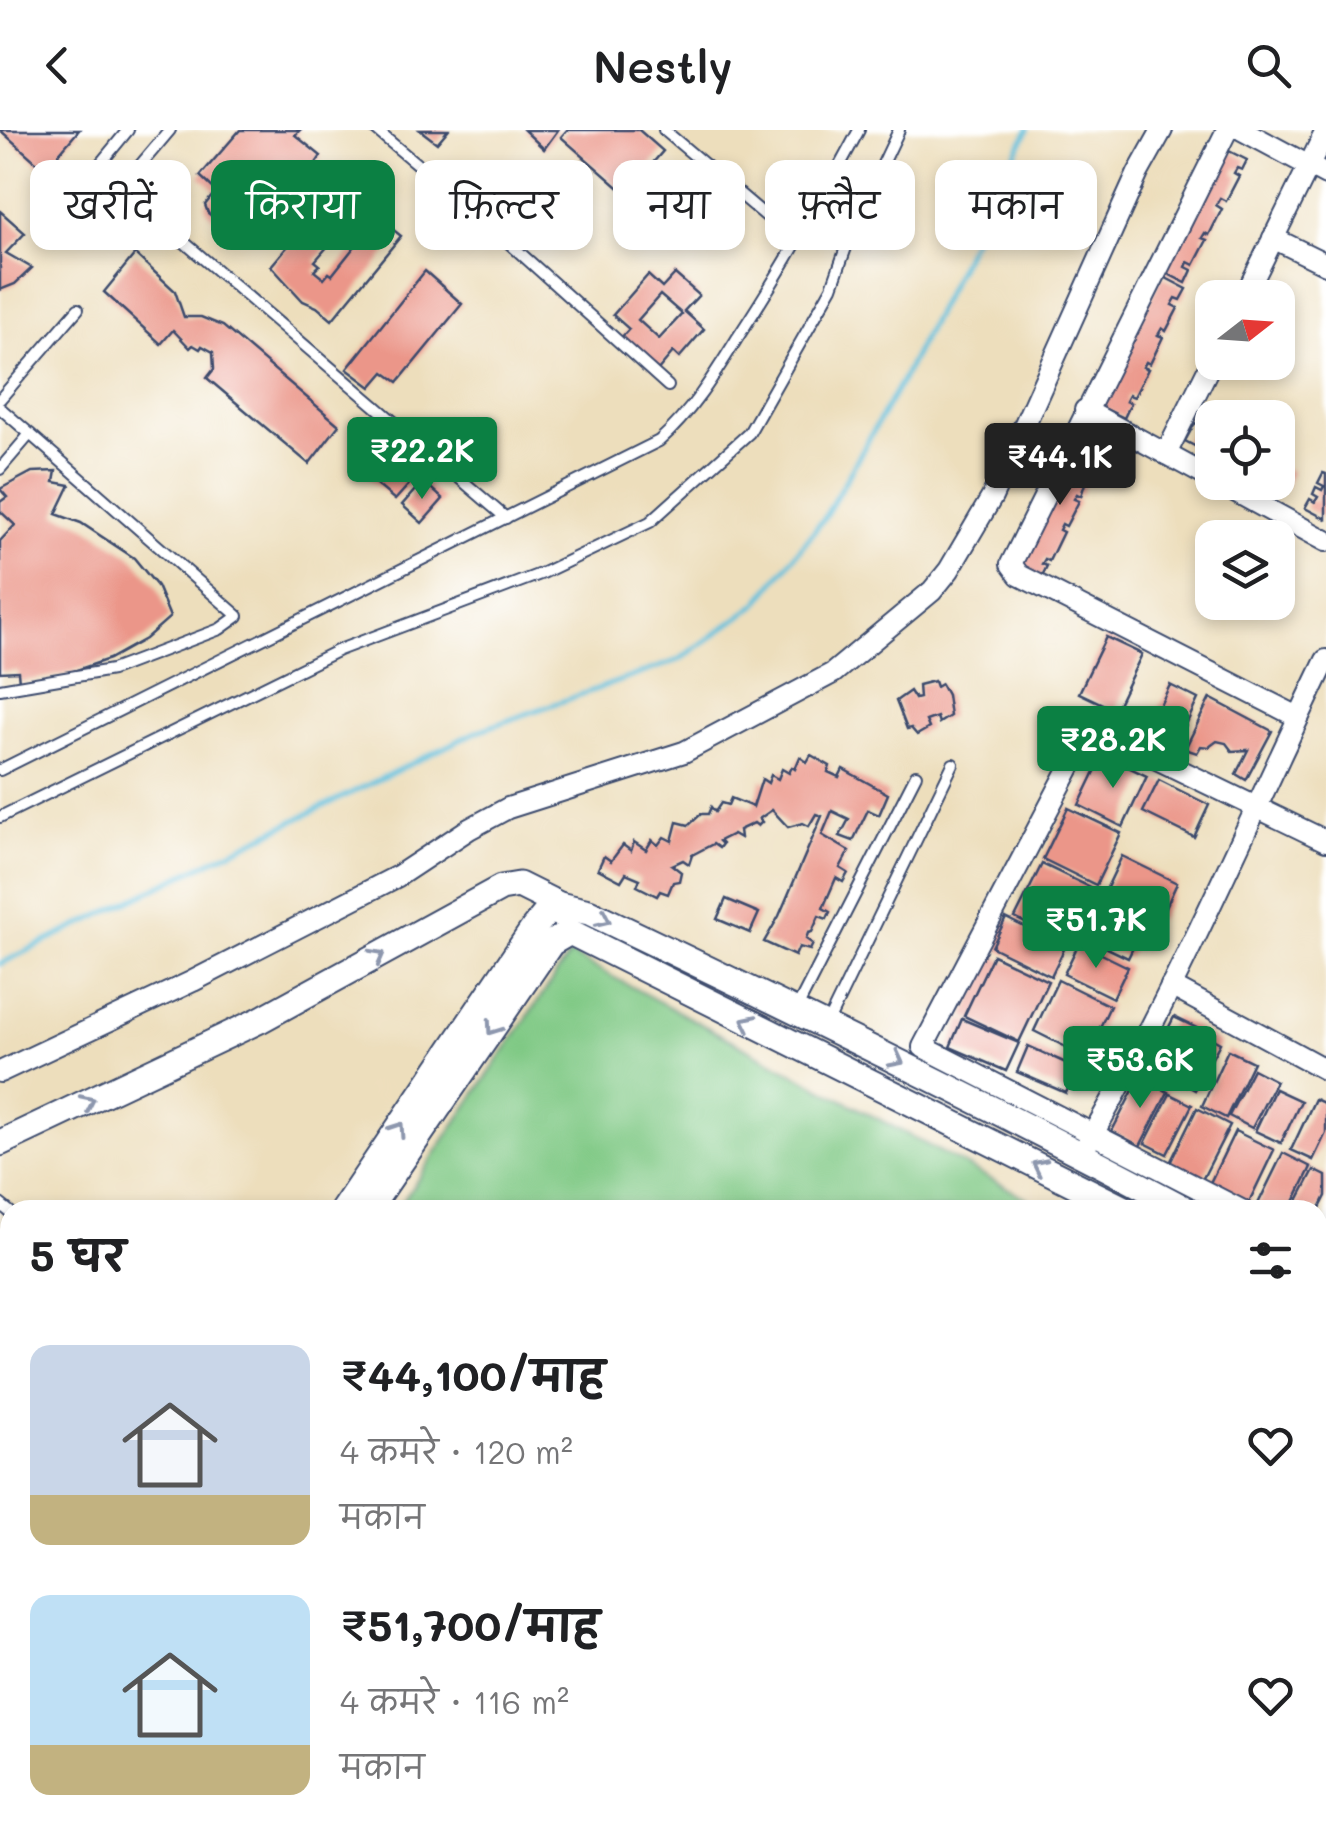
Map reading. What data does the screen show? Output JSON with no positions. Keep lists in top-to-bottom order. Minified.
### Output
{"north":"right","page":{"header":"Nestly","chip":["खरीदें","किराया","फ़िल्टर","नया","फ़्लैट","मकान"],"price":["₹22.2K","₹44.1K","₹28.2K","₹51.7K","₹53.6K"],"heading":"5 घर","list":[{"name":"₹44,100/माह","note":"4 कमरे · 120 m² · मकान"},{"name":"₹51,700/माह","note":"4 कमरे · 116 m² · मकान"}]}}
